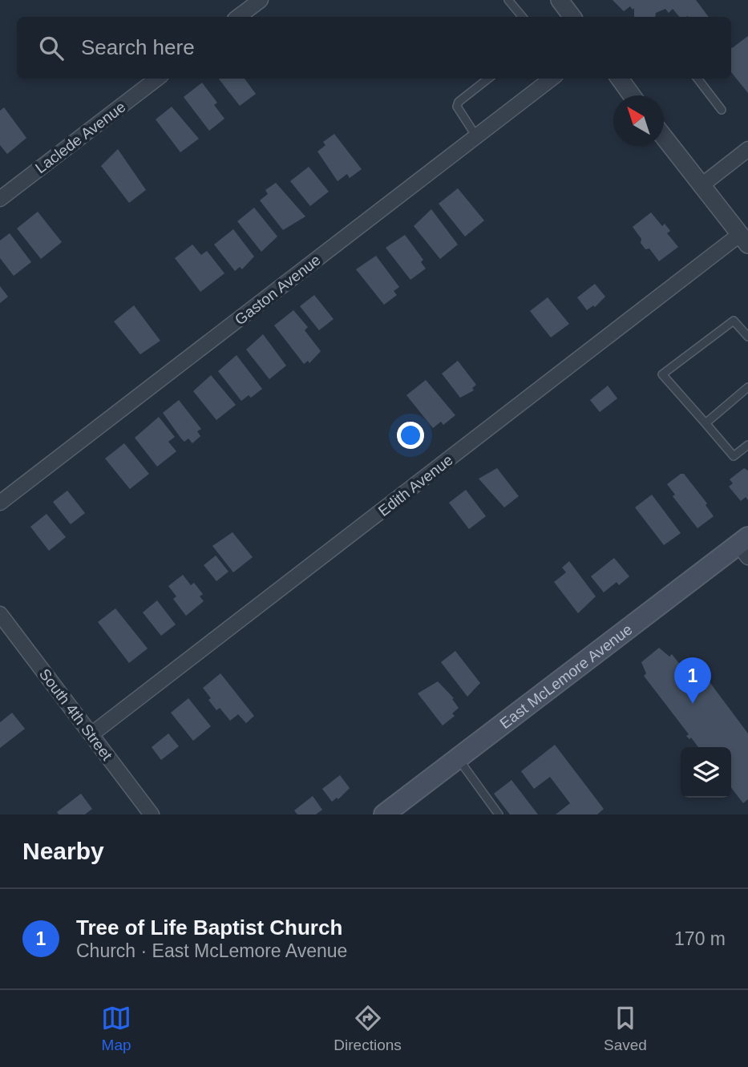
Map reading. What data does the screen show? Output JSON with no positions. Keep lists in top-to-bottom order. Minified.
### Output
{"streets":{"main road":["East McLemore Avenue"],"street":["Laclede Avenue","Gaston Avenue","Edith Avenue","South 4th Street"]},"crossings":[["Edith Avenue","South 4th Street"]],"north":"top left","page":{"search":"Search here","pins":"1","heading":"Nearby","list":[{"mark":"1","name":"Tree of Life Baptist Church","note":"Church · East McLemore Avenue","value":"170 m"}],"nav":["Map","Directions","Saved"]}}
